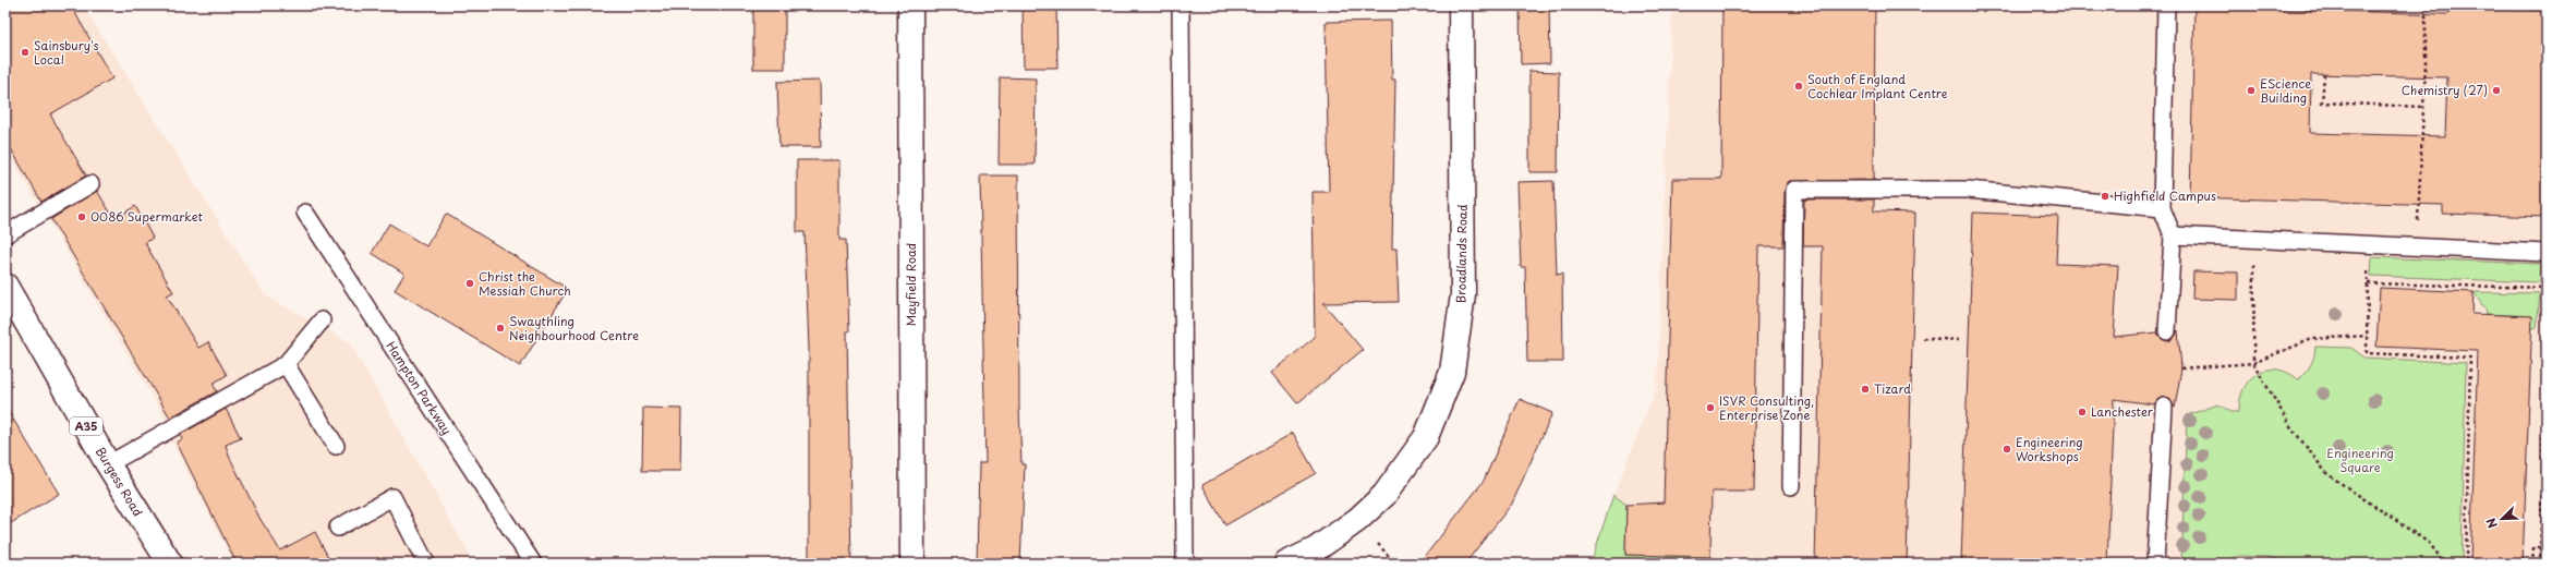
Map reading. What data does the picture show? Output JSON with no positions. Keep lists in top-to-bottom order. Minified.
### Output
{"streets":{"street":["Broadlands Road","Mayfield Road","A35","Burgess Road"],"lane":["Hampton Parkway"]},"parks":["Engineering Square"],"places":["Sainsbury's Local","South of England Cochlear Implant Centre","EScience Building","Chemistry (27)","Highfield Campus","0086 Supermarket","Christ the Messiah Church","Swaythling Neighbourhood Centre","Tizard","ISVR Consulting, Enterprise Zone","Lanchester","Engineering Workshops"],"north":"bottom left"}
